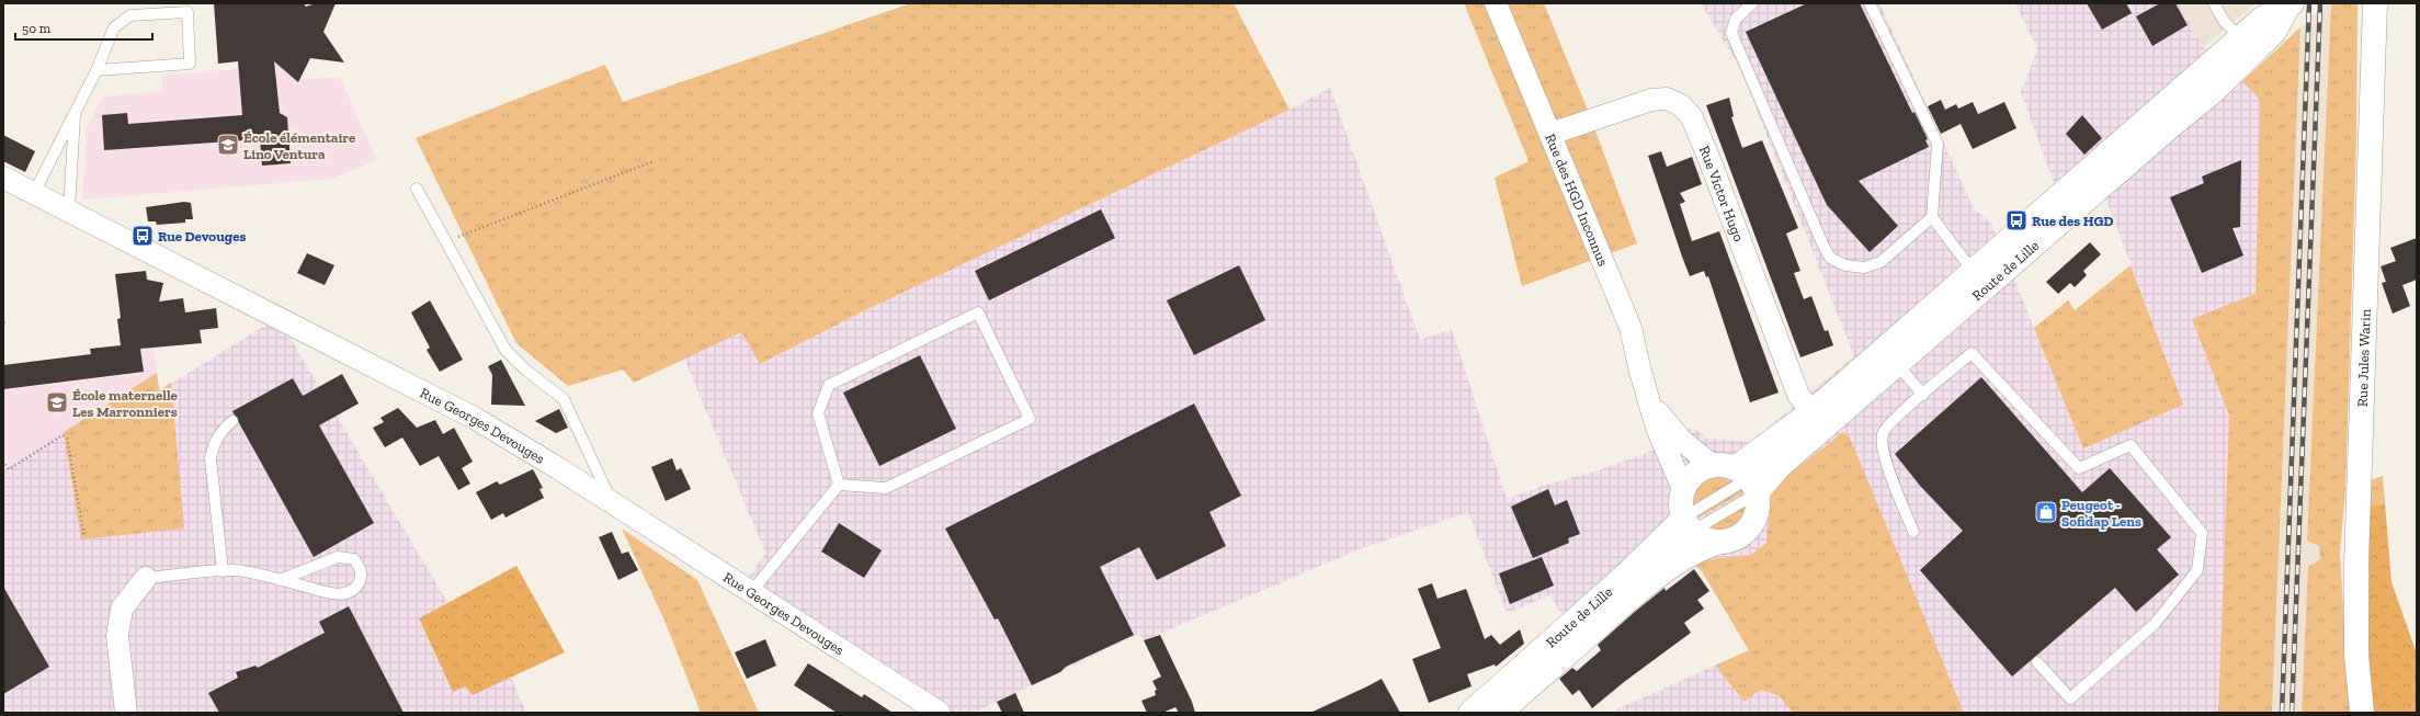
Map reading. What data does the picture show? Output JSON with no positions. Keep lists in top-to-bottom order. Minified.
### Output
{"streets":{"main road":["Route de Lille","Rue Jules Warin"],"street":["Rue Victor Hugo","Rue des HGD Inconnus","Rue Georges Devouges"]},"crossings":[["Rue Victor Hugo","Rue des HGD Inconnus"],["Rue Victor Hugo","Route de Lille"],["Rue des HGD Inconnus","Route de Lille"]],"places":{"school or university":["École élémentaire Lino Ventura","École maternelle Les Marronniers"],"bus stop":["Rue des HGD","Rue Devouges"],"shop":["Peugeot - Sofidap Lens"]},"scale_bar":"50 m"}
